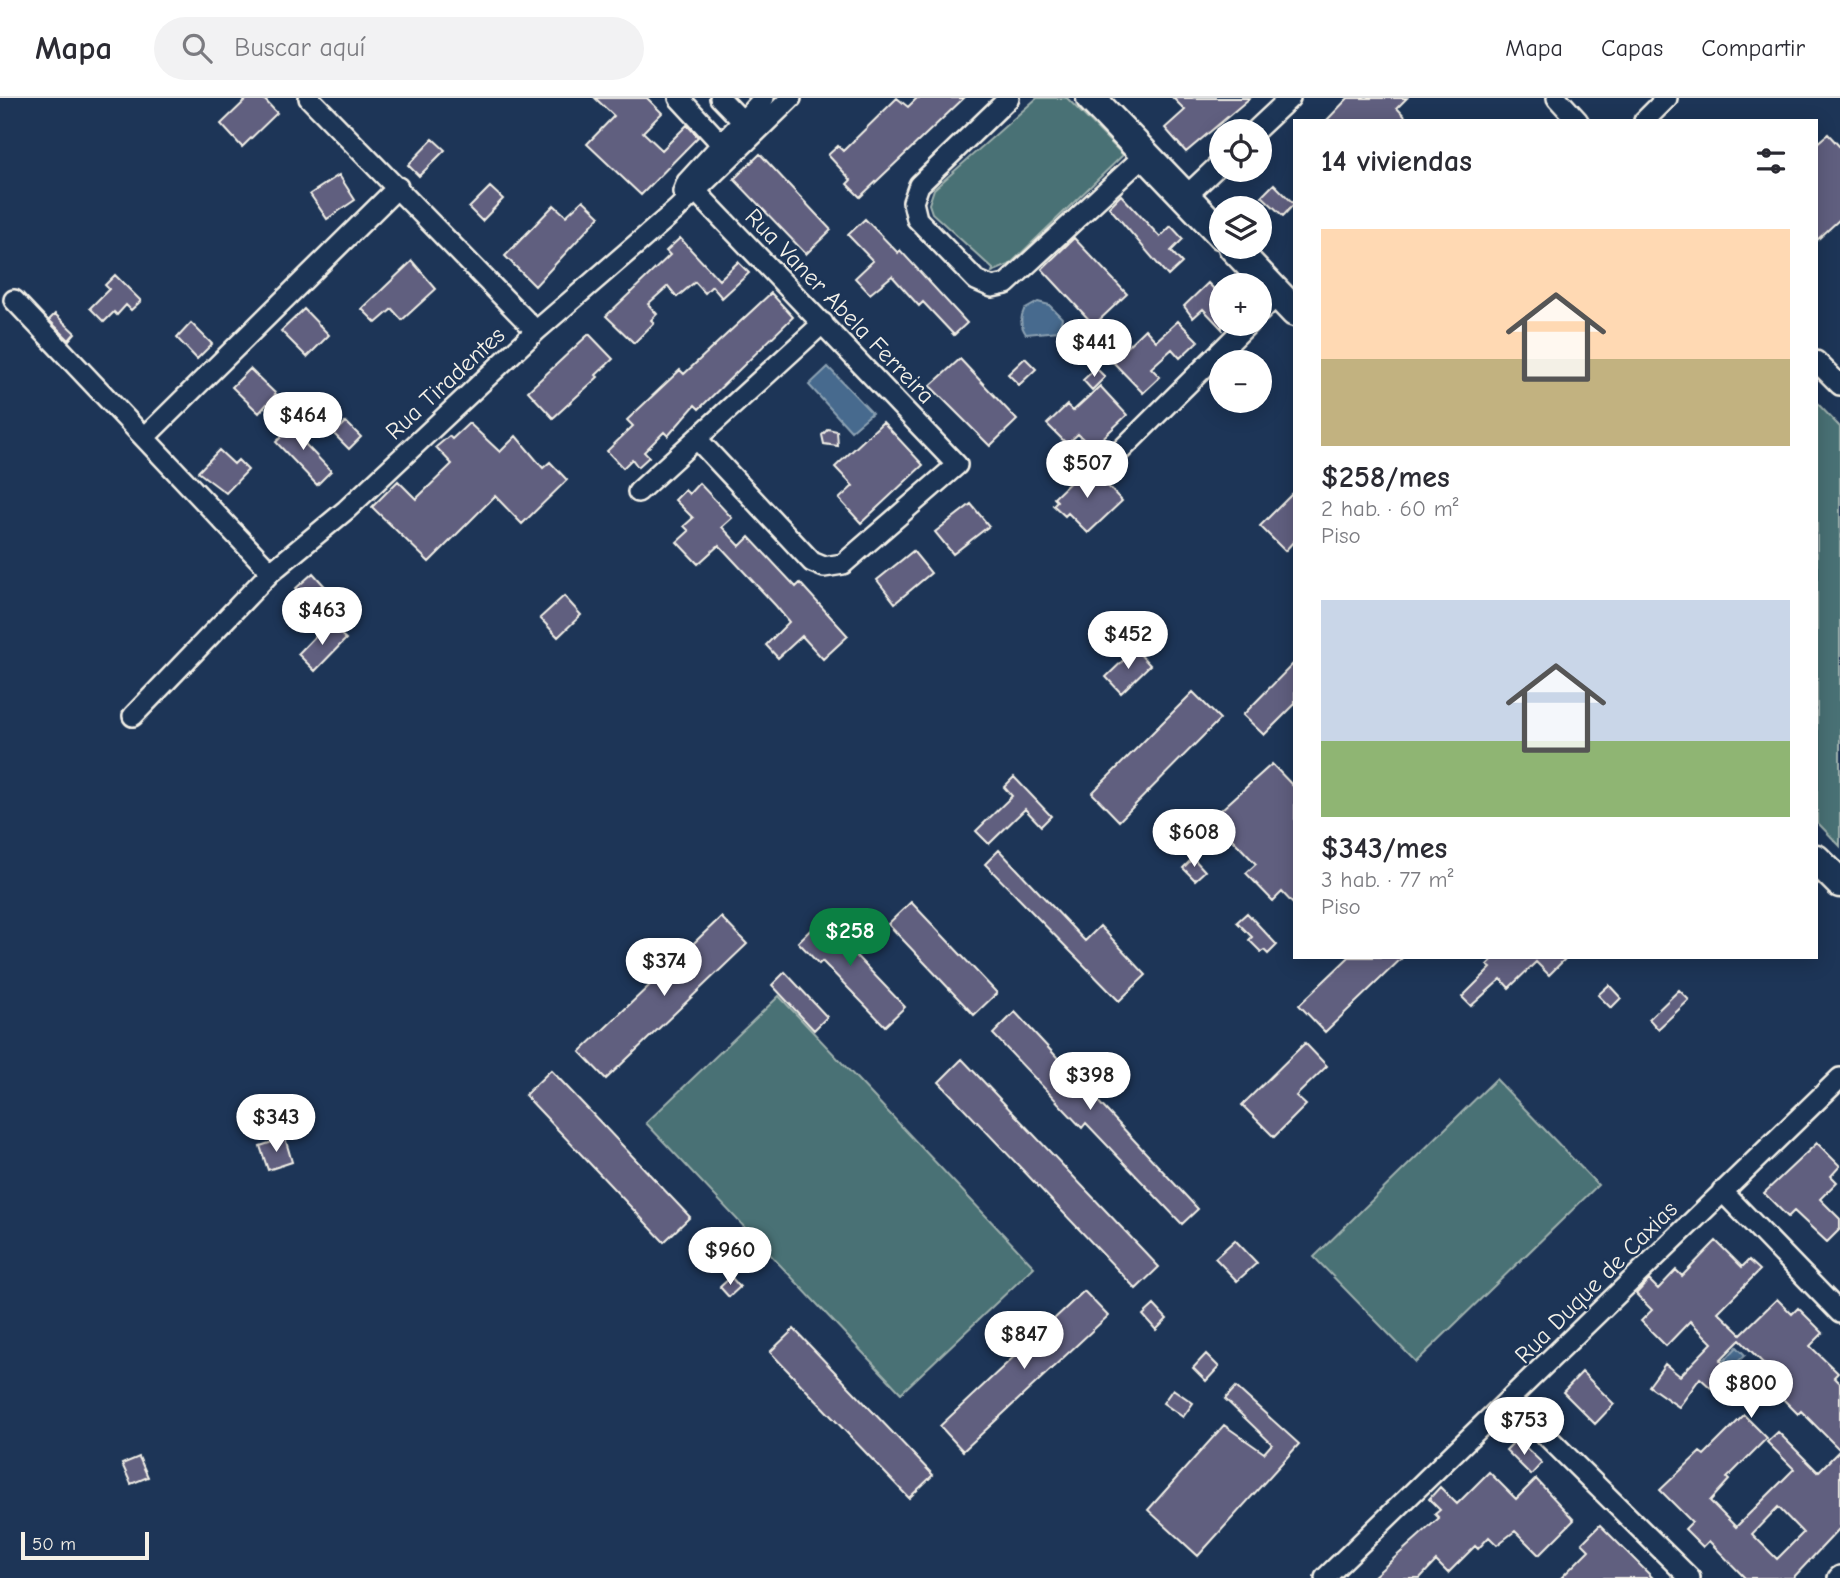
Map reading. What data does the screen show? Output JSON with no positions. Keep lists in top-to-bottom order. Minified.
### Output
{"streets":{"street":["Rua Vaner Abela Ferreira","Rua Tiradentes","Rua Duque de Caxias"]},"crossings":[["Rua Vaner Abela Ferreira","Rua Tiradentes"]],"scale_bar":"50 m","page":{"header":"Mapa","search":"Buscar aquí","nav":["Mapa","Capas","Compartir"],"map_buttons":["+","−"],"heading":"14 viviendas","list":[{"name":"$258/mes","note":"2 hab. · 60 m² · Piso"},{"name":"$343/mes","note":"3 hab. · 77 m² · Piso"}],"price":["$441","$464","$507","$463","$452","$608","$258","$374","$398","$343","$960","$847","$800","$753"],"scale":"50 m"}}
